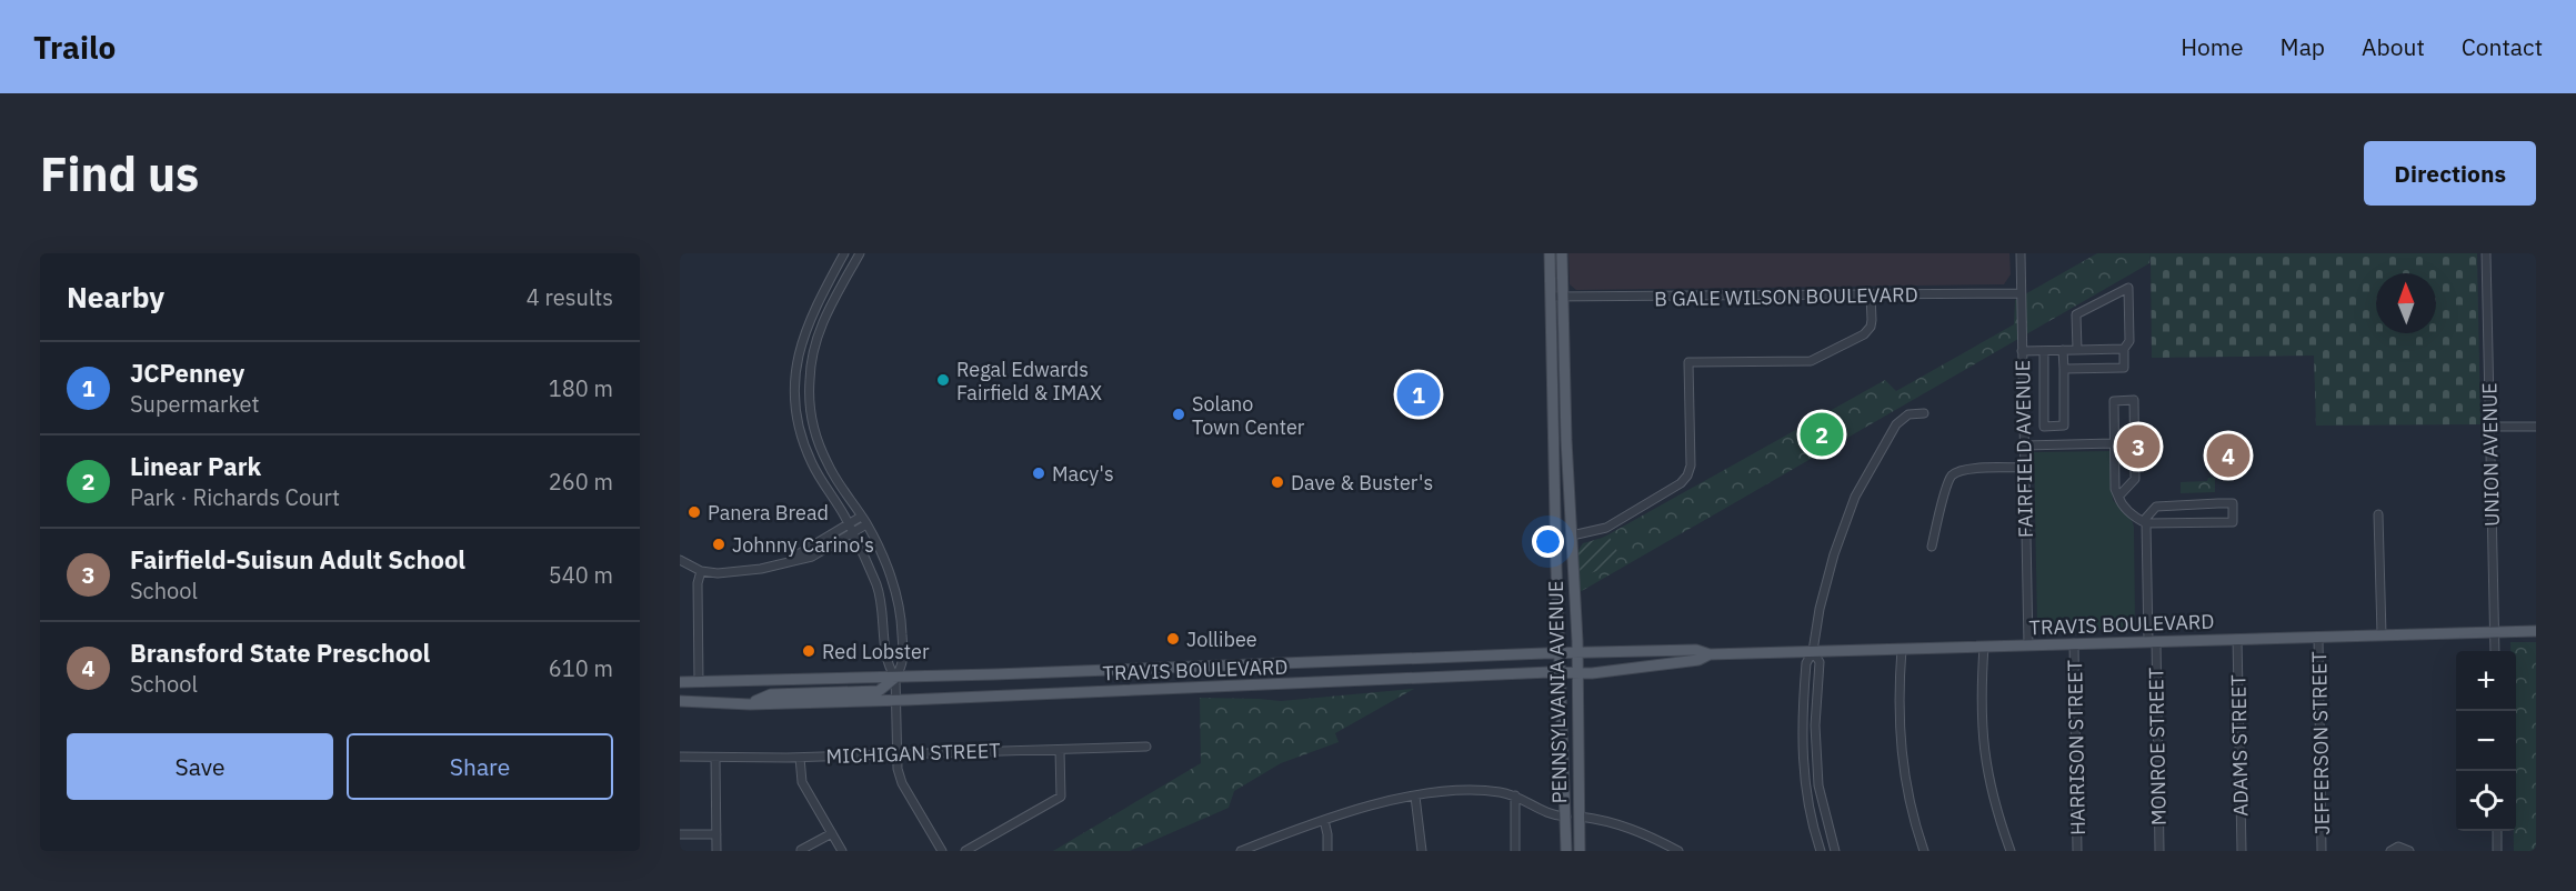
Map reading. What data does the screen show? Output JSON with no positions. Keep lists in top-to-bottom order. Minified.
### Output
{"streets":{"main road":["TRAVIS BOULEVARD","PENNSYLVANIA AVENUE"],"street":["B GALE WILSON BOULEVARD","FAIRFIELD AVENUE","UNION AVENUE","JEFFERSON STREET","ADAMS STREET","MONROE STREET","HARRISON STREET","MICHIGAN STREET"]},"crossings":[["B GALE WILSON BOULEVARD","FAIRFIELD AVENUE"],["B GALE WILSON BOULEVARD","PENNSYLVANIA AVENUE"],["FAIRFIELD AVENUE","TRAVIS BOULEVARD"],["UNION AVENUE","TRAVIS BOULEVARD"],["TRAVIS BOULEVARD","PENNSYLVANIA AVENUE"],["TRAVIS BOULEVARD","JEFFERSON STREET"],["TRAVIS BOULEVARD","ADAMS STREET"],["TRAVIS BOULEVARD","MONROE STREET"],["TRAVIS BOULEVARD","HARRISON STREET"]],"places":["Regal Edwards Fairfield & IMAX","Solano Town Center","Macy's","Dave & Buster's","Panera Bread","Johnny Carino's","Jollibee","Red Lobster"],"north":"top","page":{"header":"Trailo","nav":["Home","Map","About","Contact"],"buttons":["Directions",["Save","Share"]],"title":"Find us","heading":["Nearby","4 results"],"list":[{"mark":"1","name":"JCPenney","note":"Supermarket","value":"180 m"},{"mark":"2","name":"Linear Park","note":"Park · Richards Court","value":"260 m"},{"mark":"3","name":"Fairfield-Suisun Adult School","note":"School","value":"540 m"},{"mark":"4","name":"Bransford State Preschool","note":"School","value":"610 m"}],"pins":["1","2","3","4"],"map_buttons":["+","−"]}}
